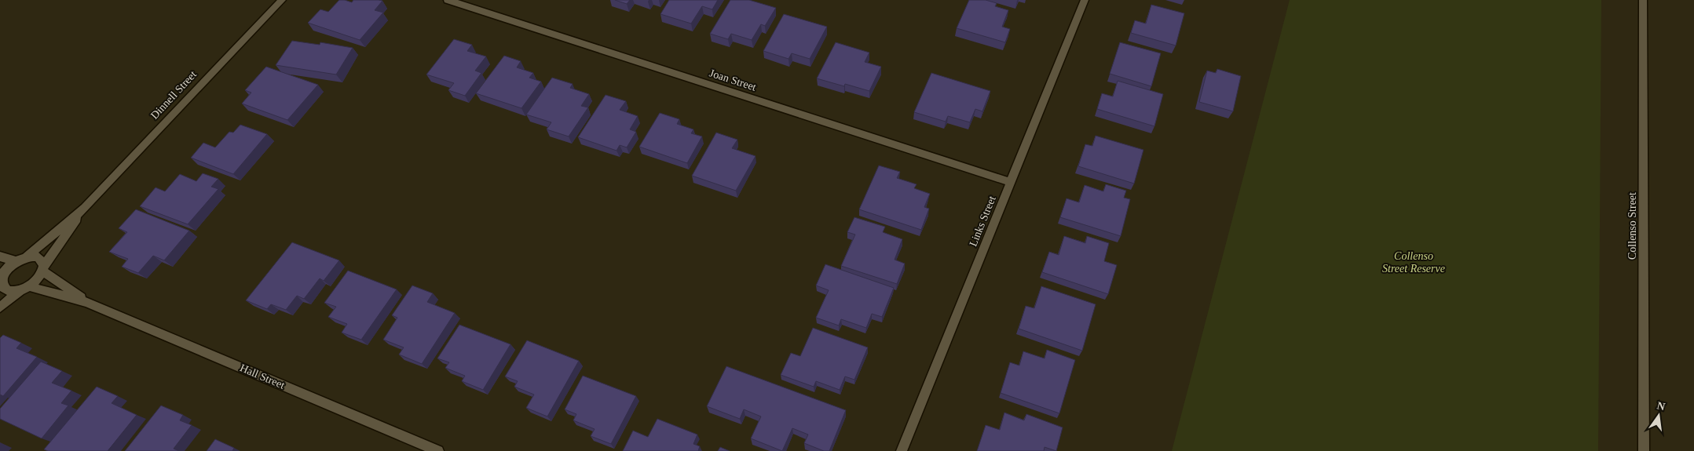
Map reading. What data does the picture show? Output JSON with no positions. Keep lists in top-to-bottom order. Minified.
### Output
{"streets":{"street":["Joan Street","Dinnell Street","Links Street","Collenso Street","Hall Street"]},"crossings":[["Joan Street","Links Street"],["Dinnell Street","Hall Street"]],"parks":["Collenso Street Reserve"],"north":"top"}
